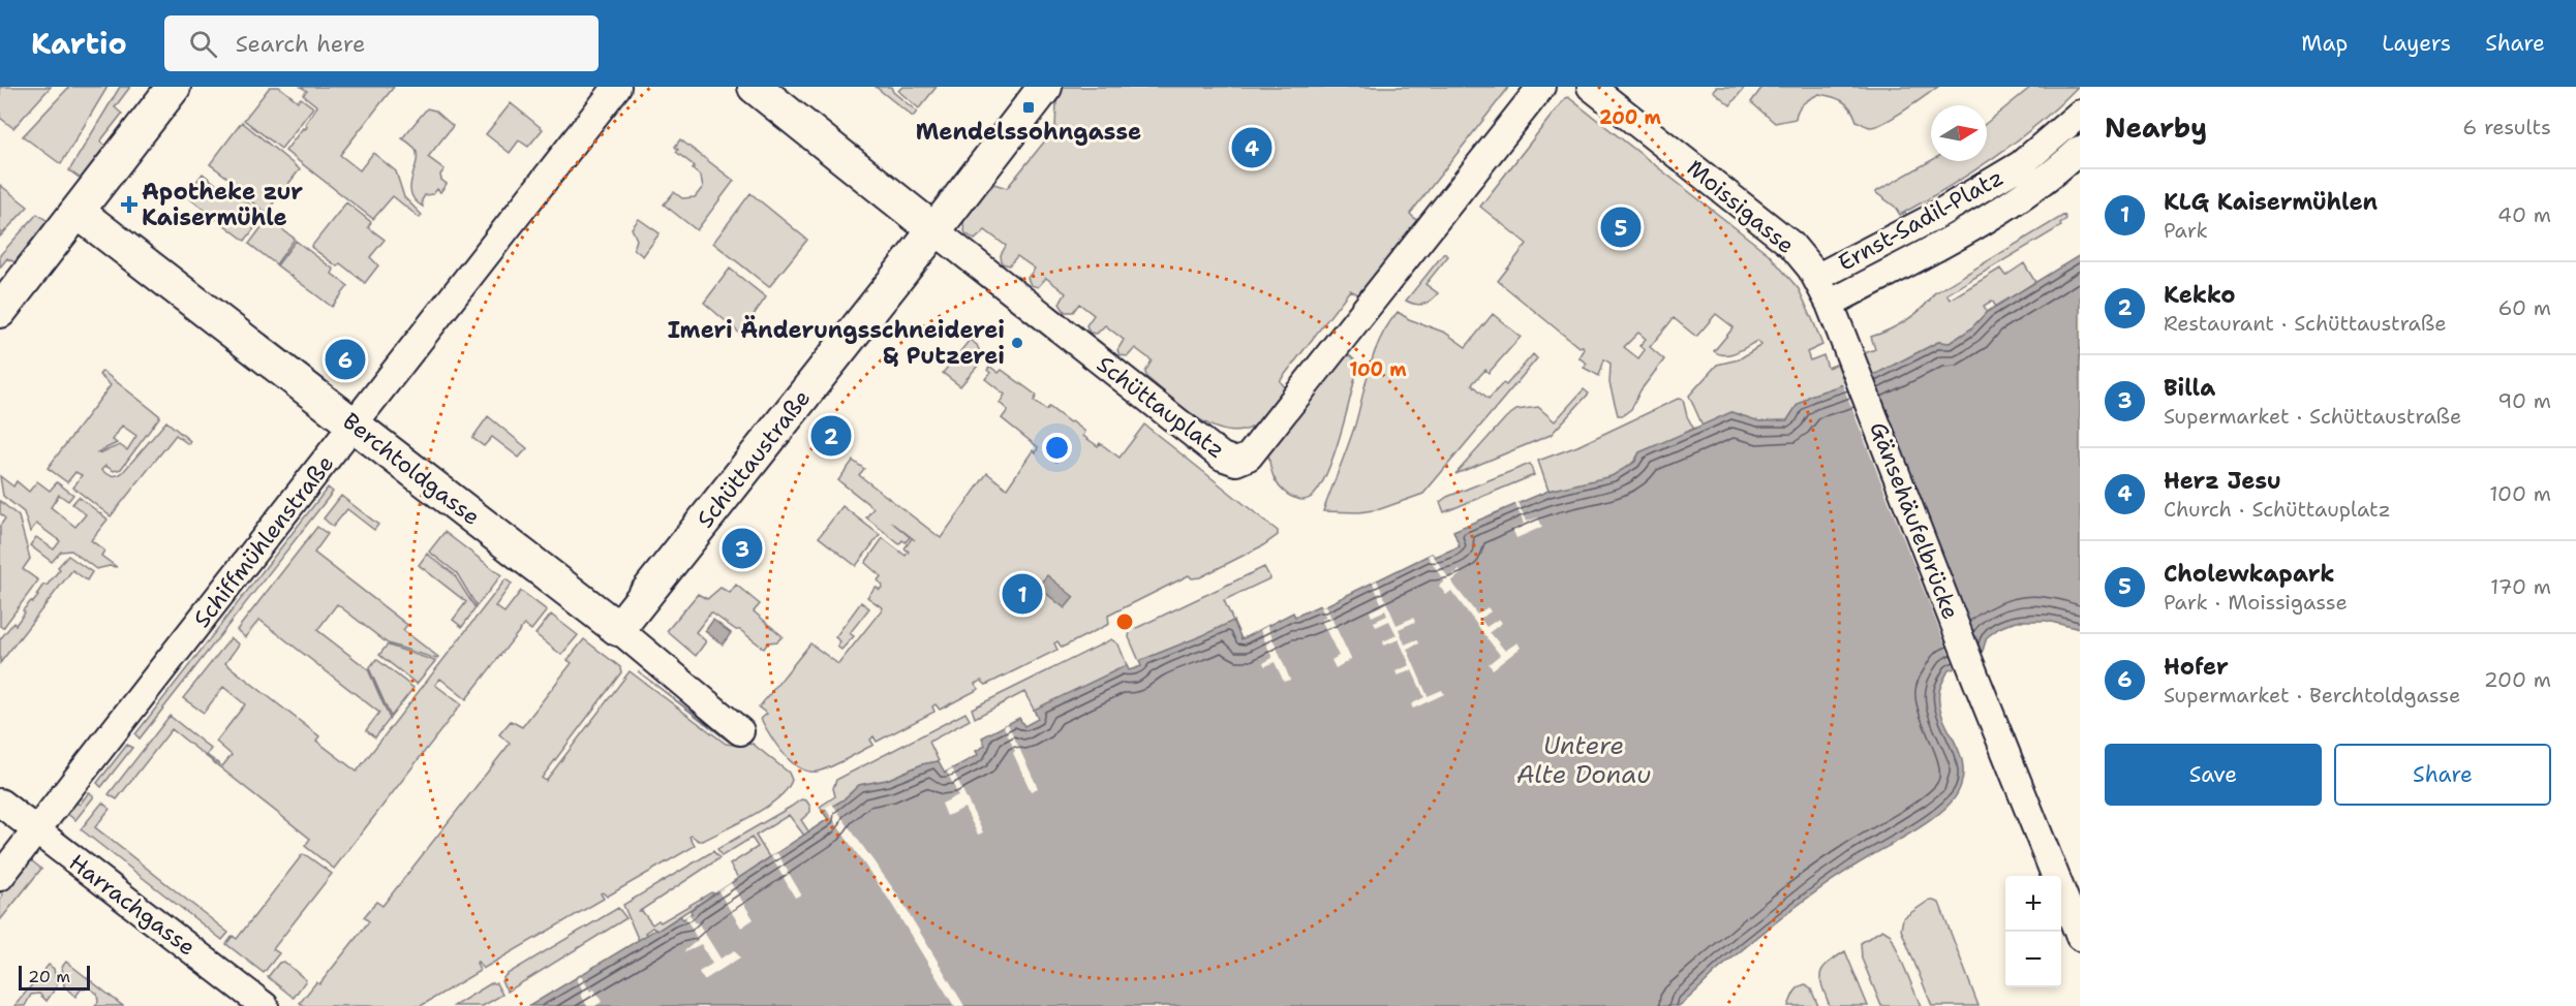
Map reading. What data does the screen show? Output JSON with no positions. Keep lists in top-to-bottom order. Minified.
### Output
{"streets":{"street":["Moissigasse","Ernst-Sadil-Platz","Schüttauplatz","Schüttaustraße","Berchtoldgasse","Gänsehäufelbrücke","Schiffmühlenstraße","Harrachgasse"]},"crossings":[["Moissigasse","Ernst-Sadil-Platz"],["Moissigasse","Gänsehäufelbrücke"],["Schüttauplatz","Schüttaustraße"],["Schüttaustraße","Berchtoldgasse"],["Berchtoldgasse","Schiffmühlenstraße"],["Schiffmühlenstraße","Harrachgasse"]],"water":["Untere Alte Donau"],"places":{"transit":["Mendelssohngasse"],"health":["Apotheke zur Kaisermühle"],"other":["Imeri Änderungsschneiderei & Putzerei"]},"scale_bar":"20 m","north":"right","page":{"header":"Kartio","search":"Search here","nav":["Map","Layers","Share"],"heading":["Nearby","6 results"],"pins":["4","5","6","2","3","1"],"list":[{"mark":"1","name":"KLG Kaisermühlen","note":"Park","value":"40 m"},{"mark":"2","name":"Kekko","note":"Restaurant · Schüttaustraße","value":"60 m"},{"mark":"3","name":"Billa","note":"Supermarket · Schüttaustraße","value":"90 m"},{"mark":"4","name":"Herz Jesu","note":"Church · Schüttauplatz","value":"100 m"},{"mark":"5","name":"Cholewkapark","note":"Park · Moissigasse","value":"170 m"},{"mark":"6","name":"Hofer","note":"Supermarket · Berchtoldgasse","value":"200 m"}],"buttons":["Save","Share"],"map_buttons":["+","−"],"scale":"20 m"},"rings":["200 m","100 m"]}
